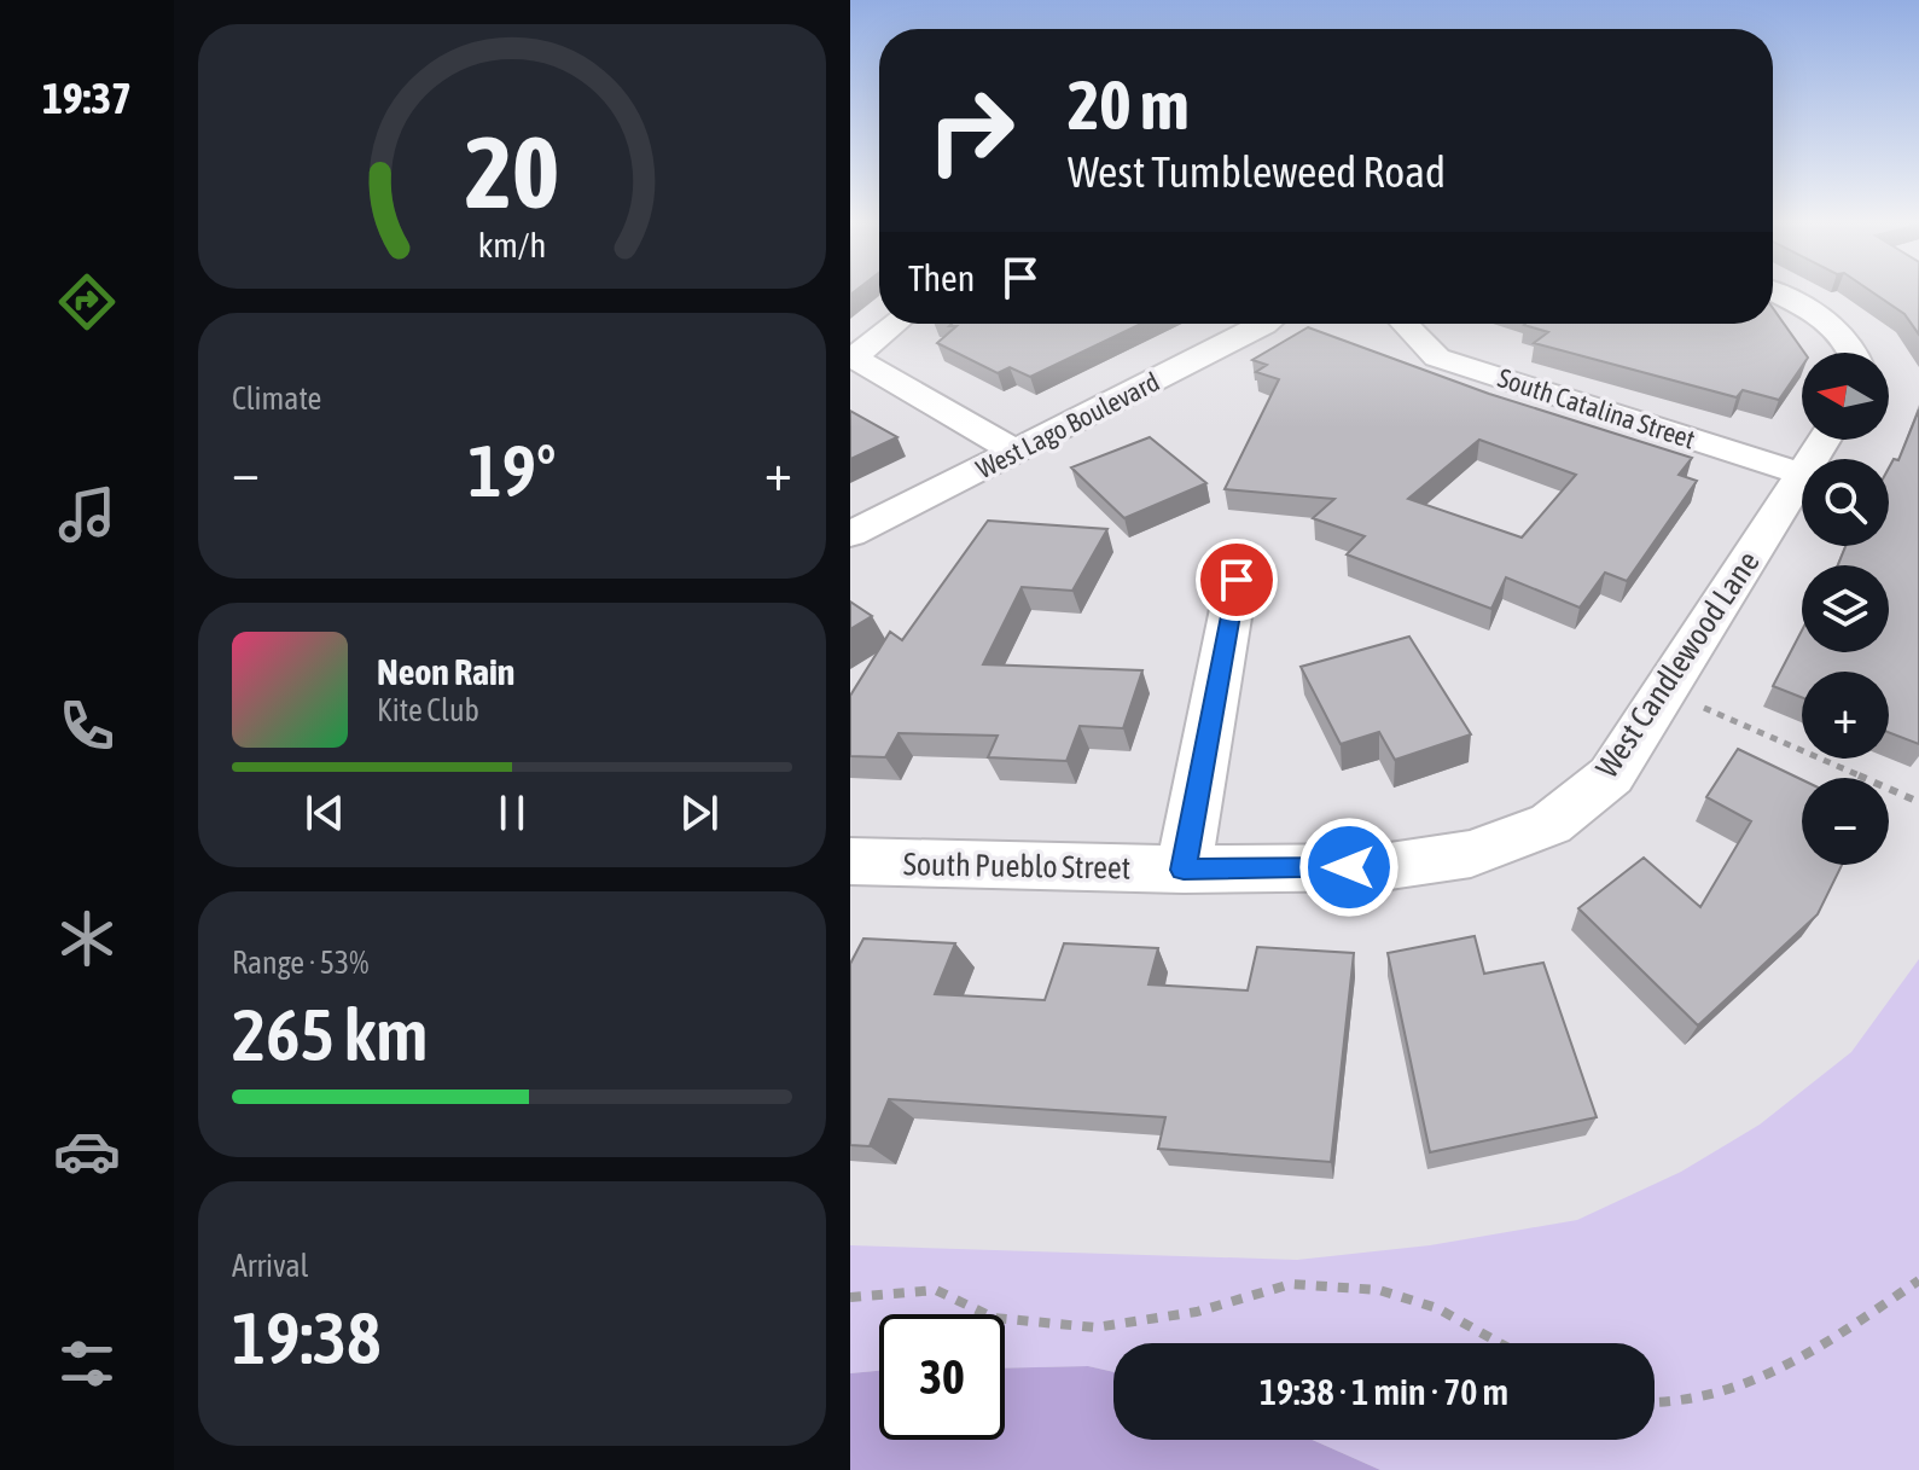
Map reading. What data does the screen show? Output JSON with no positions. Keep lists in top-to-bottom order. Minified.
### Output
{"streets":{"street":["South Catalina Street","West Lago Boulevard","West Candlewood Lane","South Pueblo Street"]},"crossings":[["South Catalina Street","West Candlewood Lane"],["West Candlewood Lane","South Pueblo Street"]],"north":"left","page":{"tabs":"19:37","turn":["20 m","West Tumbleweed Road"],"then":"Then","tile":["Climate",["Range · 53%","265 km"],["Arrival","19:38"]],"map_buttons":["+","−"],"heat":["−","19°","+"],"song":["Neon Rain","Kite Club"],"limit":"30","trip":"19:38 · 1 min · 70 m","gauge":["20","km/h"]}}
